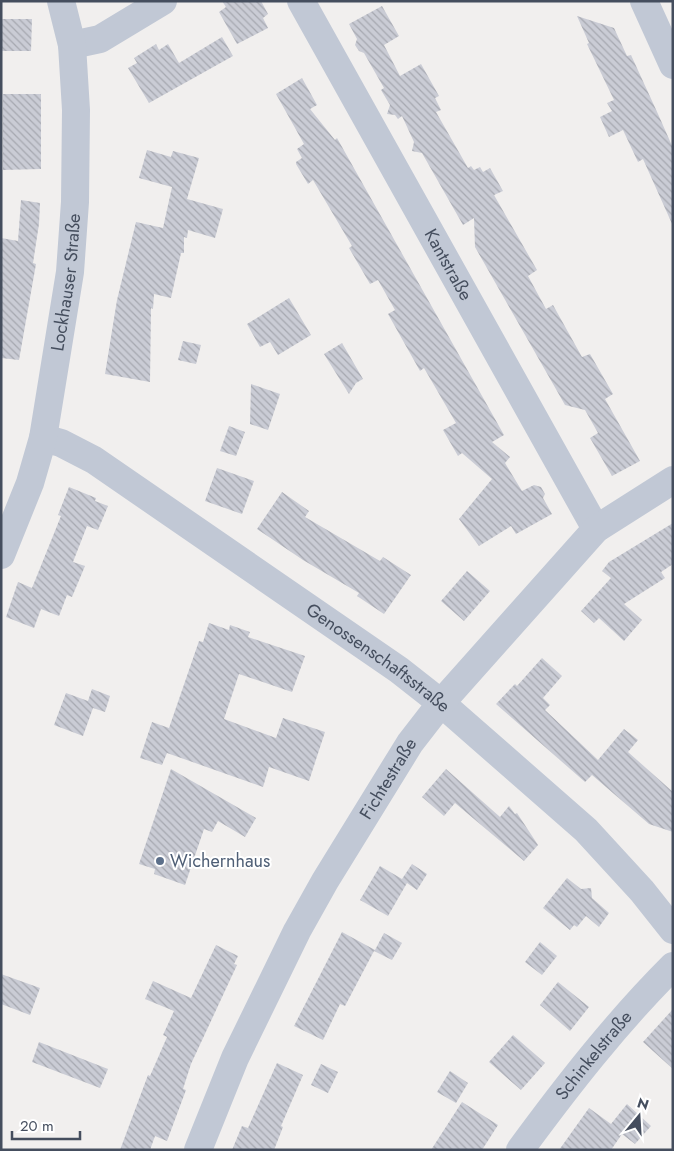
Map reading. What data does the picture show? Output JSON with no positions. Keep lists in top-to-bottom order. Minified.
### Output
{"streets":{"street":["Kantstraße","Lockhauser Straße","Genossenschaftsstraße","Fichtestraße","Schinkelstraße"]},"crossings":[["Kantstraße","Fichtestraße"],["Lockhauser Straße","Genossenschaftsstraße"],["Genossenschaftsstraße","Fichtestraße"]],"places":["Wichernhaus"],"scale_bar":"20 m","north":"top"}
